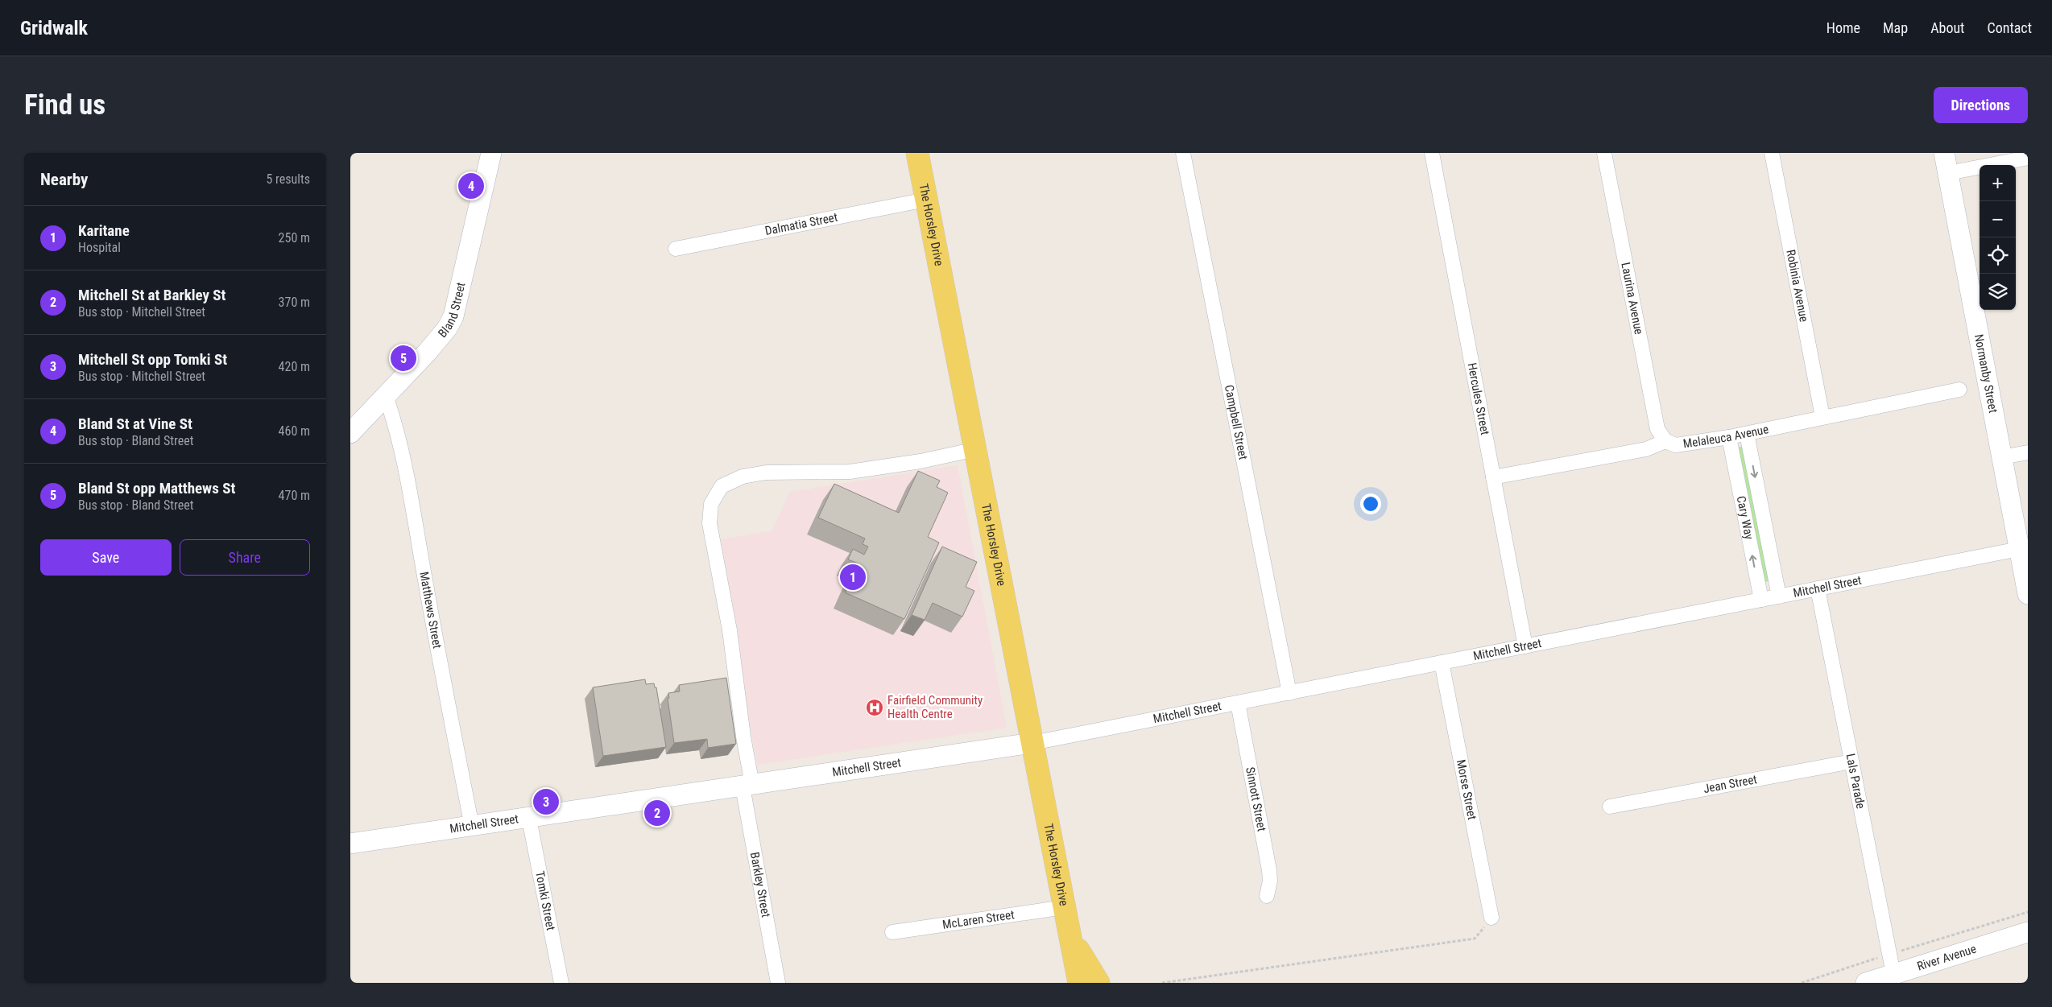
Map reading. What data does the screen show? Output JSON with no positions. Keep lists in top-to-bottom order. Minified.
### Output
{"streets":{"main road":["The Horsley Drive"],"street":["Dalmatia Street","Robinia Avenue","Laurina Avenue","Bland Street","Normanby Street","Hercules Street","Campbell Street","Melaleuca Avenue","Cary Way","Mitchell Street","Matthews Street","Lals Parade","Jean Street","Morse Street","Sinnott Street","Barkley Street","Tomki Street","McLaren Street","River Avenue"]},"crossings":[["Dalmatia Street","The Horsley Drive"],["The Horsley Drive","Mitchell Street"],["The Horsley Drive","Barkley Street"],["The Horsley Drive","McLaren Street"],["Robinia Avenue","Melaleuca Avenue"],["Laurina Avenue","Melaleuca Avenue"],["Bland Street","Matthews Street"],["Normanby Street","Mitchell Street"],["Hercules Street","Melaleuca Avenue"],["Hercules Street","Mitchell Street"],["Campbell Street","Mitchell Street"],["Melaleuca Avenue","Cary Way"],["Cary Way","Mitchell Street"],["Mitchell Street","Matthews Street"],["Mitchell Street","Lals Parade"],["Mitchell Street","Morse Street"],["Mitchell Street","Sinnott Street"],["Mitchell Street","Barkley Street"],["Mitchell Street","Tomki Street"],["Lals Parade","Jean Street"],["Lals Parade","River Avenue"]],"places":{"hospital":["Fairfield Community Health Centre"]},"page":{"header":"Gridwalk","nav":["Home","Map","About","Contact"],"buttons":["Directions",["Save","Share"]],"title":"Find us","heading":["Nearby","5 results"],"map_buttons":["+","−"],"pins":["4","5","1","3","2"],"list":[{"mark":"1","name":"Karitane","note":"Hospital","value":"250 m"},{"mark":"2","name":"Mitchell St at Barkley St","note":"Bus stop · Mitchell Street","value":"370 m"},{"mark":"3","name":"Mitchell St opp Tomki St","note":"Bus stop · Mitchell Street","value":"420 m"},{"mark":"4","name":"Bland St at Vine St","note":"Bus stop · Bland Street","value":"460 m"},{"mark":"5","name":"Bland St opp Matthews St","note":"Bus stop · Bland Street","value":"470 m"}]}}
